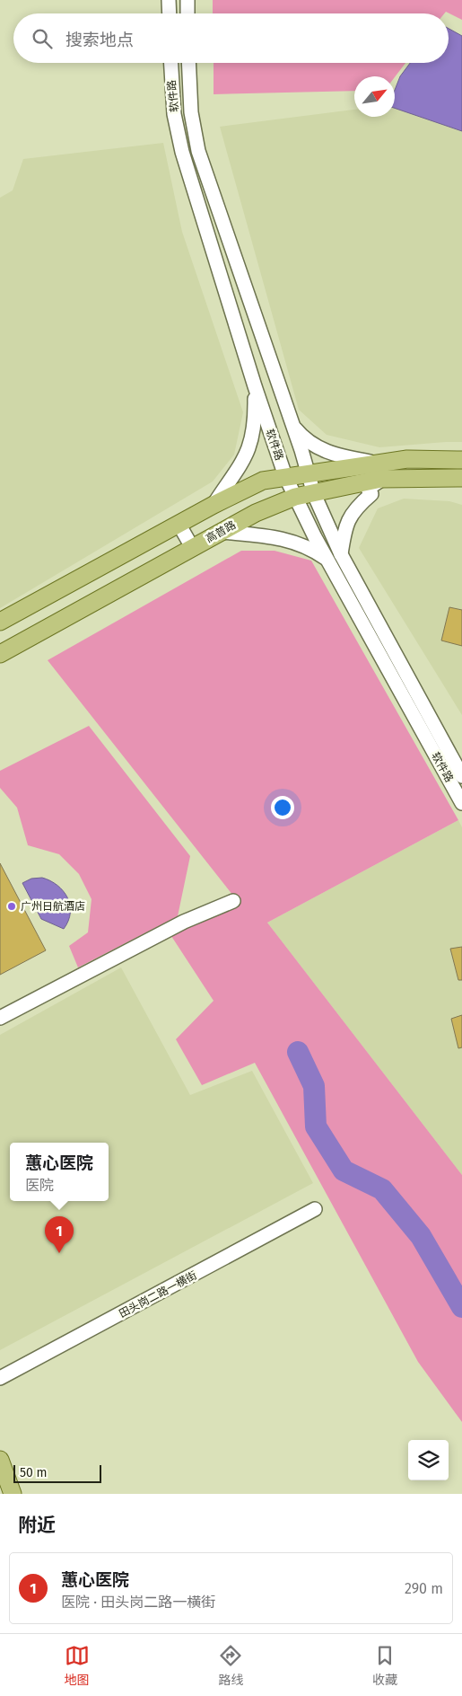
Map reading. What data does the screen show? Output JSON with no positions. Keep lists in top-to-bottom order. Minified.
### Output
{"streets":{"main road":["高普路"],"street":["软件路","田头岗二路一横街"]},"crossings":[["软件路","高普路"]],"places":["广州日航酒店"],"scale_bar":"50 m","north":"top right","page":{"search":"搜索地点","popup":["蕙心医院","医院"],"pins":"1","scale":"50 m","heading":"附近","list":[{"mark":"1","name":"蕙心医院","note":"医院 · 田头岗二路一横街","value":"290 m"}],"nav":["地图","路线","收藏"]}}
